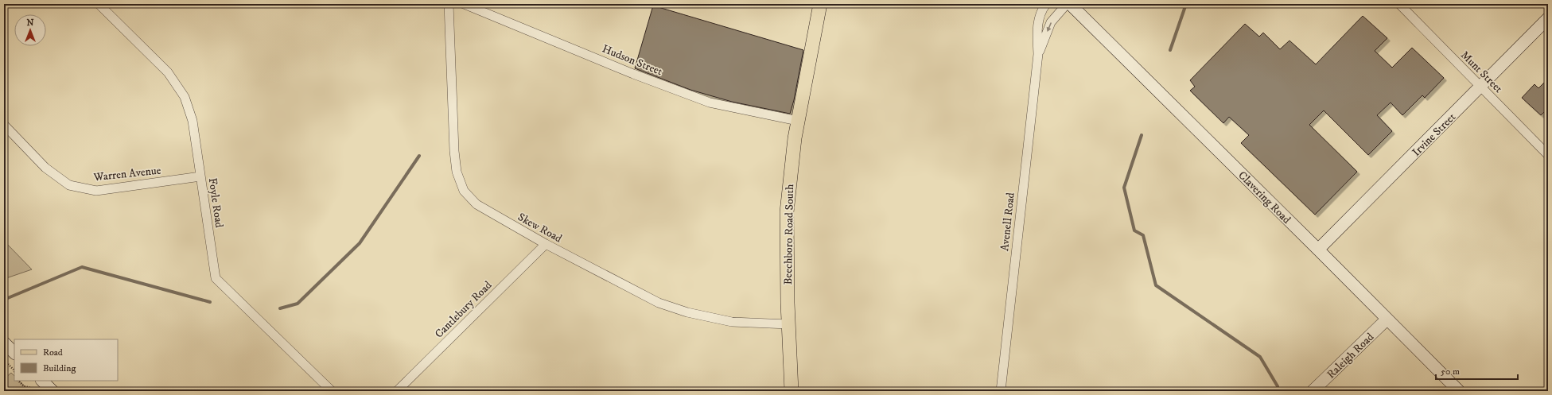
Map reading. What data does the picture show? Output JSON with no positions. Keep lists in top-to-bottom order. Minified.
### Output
{"streets":{"main road":["Beechboro Road South"],"street":["Hudson Street","Munt Street","Irvine Street","Warren Avenue","Clavering Road","Foyle Road","Avenell Road","Skew Road","Cantlebury Road","Raleigh Road"]},"crossings":[["Hudson Street","Beechboro Road South"],["Munt Street","Irvine Street"],["Irvine Street","Clavering Road"],["Warren Avenue","Foyle Road"],["Clavering Road","Raleigh Road"],["Skew Road","Beechboro Road South"],["Skew Road","Cantlebury Road"]],"legend":["Road","Building"],"scale_bar":"50 m","north":"top"}
